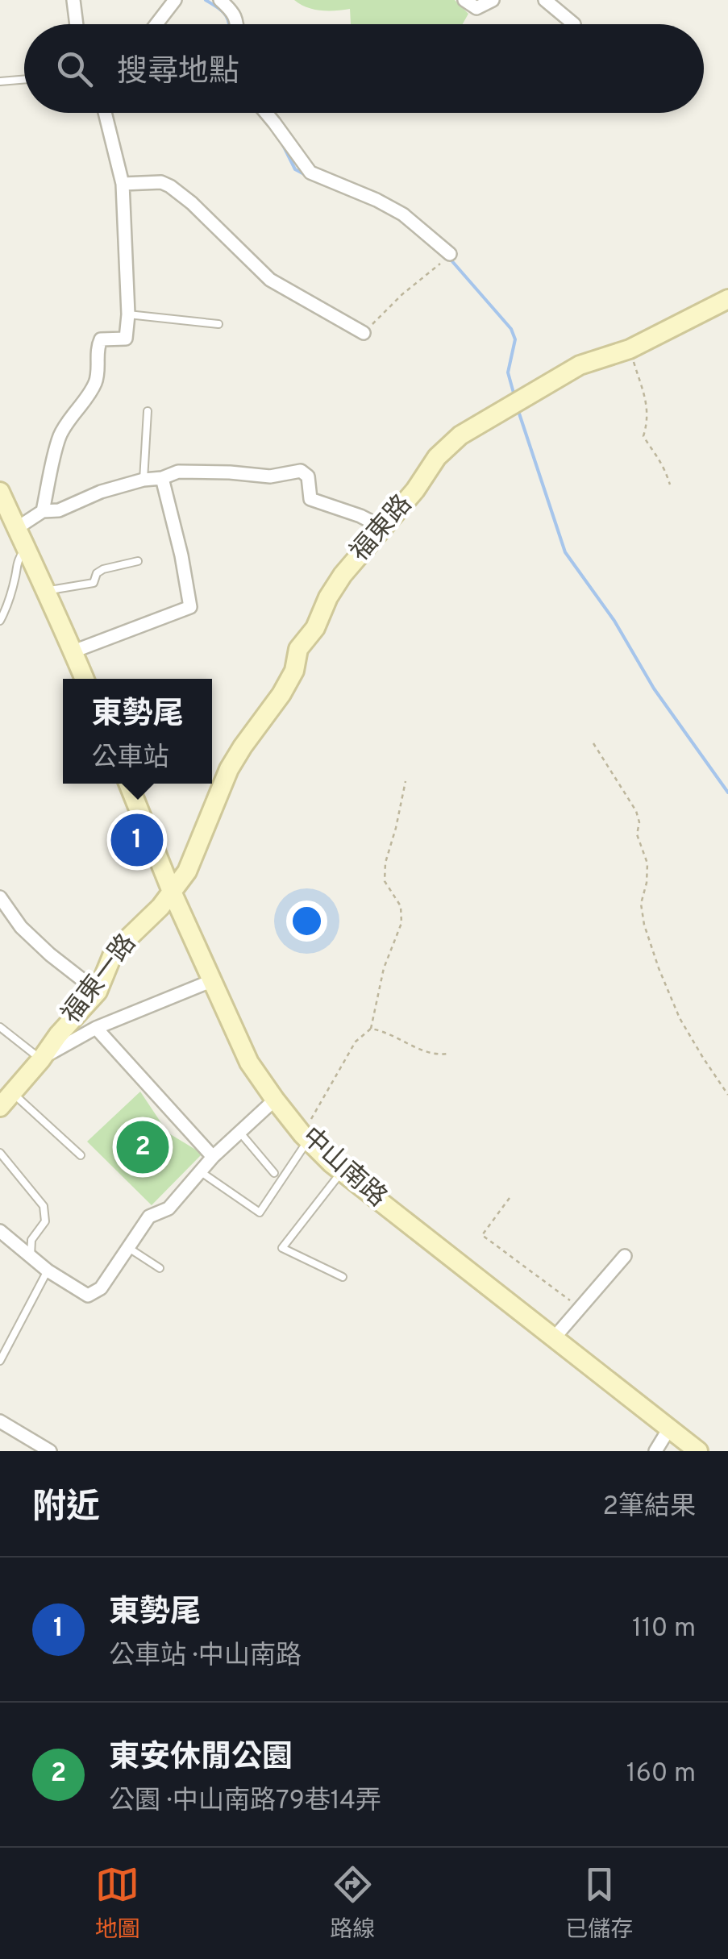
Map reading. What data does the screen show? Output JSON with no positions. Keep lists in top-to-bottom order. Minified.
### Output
{"streets":{"street":["福東路","福東一路","中山南路"]},"crossings":[["福東路","福東一路"],["福東路","中山南路"],["福東一路","中山南路"]],"page":{"search":"搜尋地點","popup":["東勢尾","公車站"],"pins":["1","2"],"heading":["附近","2筆結果"],"list":[{"mark":"1","name":"東勢尾","note":"公車站 · 中山南路","value":"110 m"},{"mark":"2","name":"東安休閒公園","note":"公園 · 中山南路79巷14弄","value":"160 m"}],"nav":["地圖","路線","已儲存"]}}
